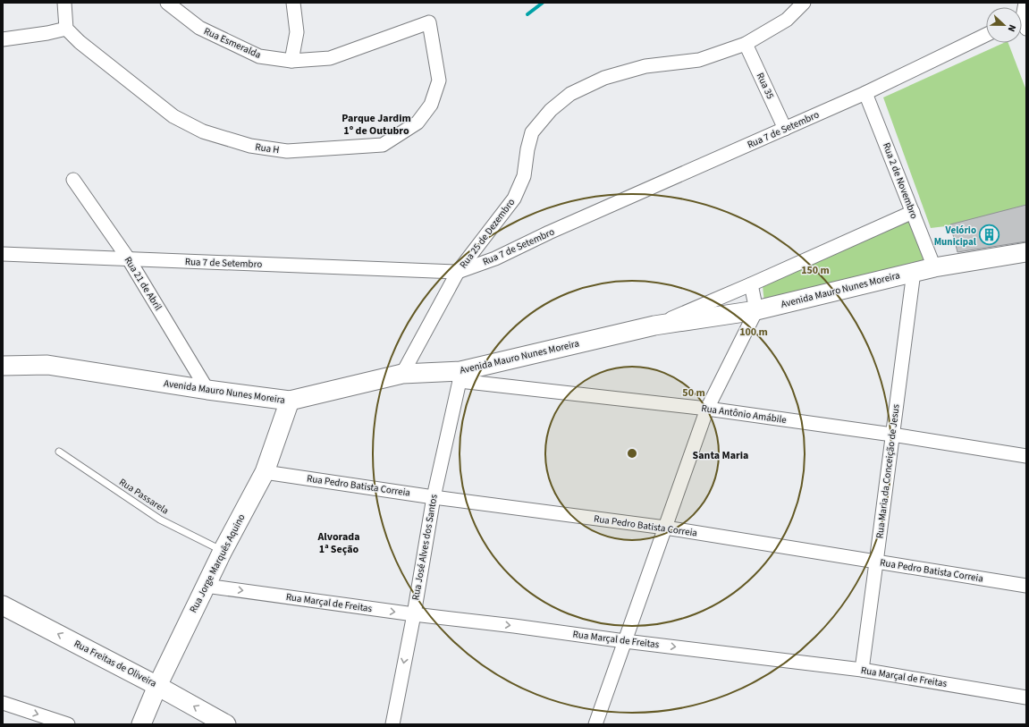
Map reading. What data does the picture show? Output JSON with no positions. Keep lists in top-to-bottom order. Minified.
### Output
{"streets":{"street":["Rua Esmeralda","Rua 35","Rua 7 de Setembro","Rua H","Rua 2 de Novembro","Rua 25 de Dezembro","Rua 21 de Abril","Avenida Mauro Nunes Moreira","Rua Antônio Amábile","Rua Maria da Conceição de Jesus","Rua Pedro Batista Correia","Rua José Alves dos Santos","Rua Jorge Marquês Aquino","Rua Marçal de Freitas","Rua Freitas de Oliveira"],"lane":["Rua Passarela"]},"crossings":[["Rua Esmeralda","Rua H"],["Rua 35","Rua 7 de Setembro"],["Rua 35","Rua 25 de Dezembro"],["Rua 7 de Setembro","Rua 2 de Novembro"],["Rua 7 de Setembro","Rua 25 de Dezembro"],["Rua 7 de Setembro","Rua 21 de Abril"],["Rua 2 de Novembro","Avenida Mauro Nunes Moreira"],["Rua 25 de Dezembro","Avenida Mauro Nunes Moreira"],["Rua 21 de Abril","Avenida Mauro Nunes Moreira"],["Avenida Mauro Nunes Moreira","Rua Antônio Amábile"],["Avenida Mauro Nunes Moreira","Rua Maria da Conceição de Jesus"],["Avenida Mauro Nunes Moreira","Rua José Alves dos Santos"],["Avenida Mauro Nunes Moreira","Rua Jorge Marquês Aquino"],["Rua Antônio Amábile","Rua Maria da Conceição de Jesus"],["Rua Antônio Amábile","Rua José Alves dos Santos"],["Rua Maria da Conceição de Jesus","Rua Pedro Batista Correia"],["Rua Maria da Conceição de Jesus","Rua Marçal de Freitas"],["Rua Pedro Batista Correia","Rua José Alves dos Santos"],["Rua Pedro Batista Correia","Rua Jorge Marquês Aquino"],["Rua Passarela","Rua Jorge Marquês Aquino"],["Rua José Alves dos Santos","Rua Marçal de Freitas"],["Rua Jorge Marquês Aquino","Rua Marçal de Freitas"],["Rua Jorge Marquês Aquino","Rua Freitas de Oliveira"]],"one_way":["Rua Marçal de Freitas","Rua Freitas de Oliveira"],"districts":["Parque Jardim 1º de Outubro","Santa Maria","Alvorada 1ª Seção"],"places":{"building":["Velório Municipal"]},"north":"right","rings":["150 m","100 m","50 m"]}
